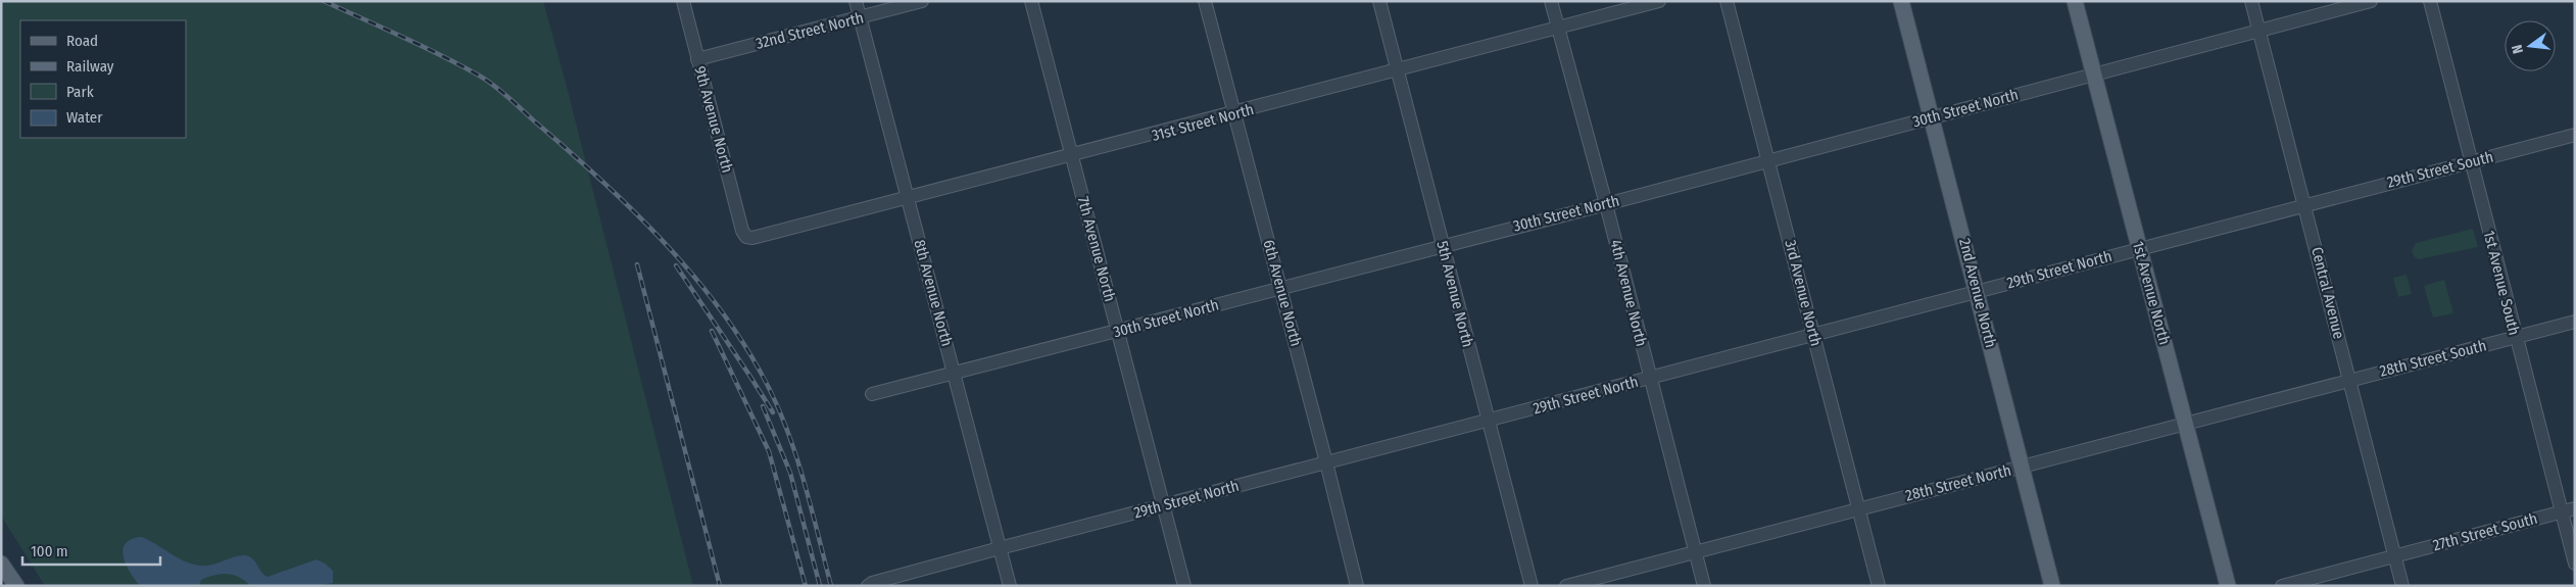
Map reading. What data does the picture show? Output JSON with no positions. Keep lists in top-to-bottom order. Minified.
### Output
{"streets":{"main road":["2nd Avenue North","1st Avenue North"],"street":["32nd Street North","30th Street North","9th Avenue North","31st Street North","29th Street South","7th Avenue North","29th Street North","1st Avenue South","8th Avenue North","6th Avenue North","4th Avenue North","3rd Avenue North","Central Avenue","5th Avenue North","28th Street South","28th Street North","27th Street South"]},"crossings":[["32nd Street North","9th Avenue North"],["32nd Street North","8th Avenue North"],["30th Street North","7th Avenue North"],["30th Street North","8th Avenue North"],["30th Street North","6th Avenue North"],["30th Street North","4th Avenue North"],["30th Street North","3rd Avenue North"],["30th Street North","2nd Avenue North"],["30th Street North","1st Avenue North"],["30th Street North","Central Avenue"],["30th Street North","5th Avenue North"],["9th Avenue North","31st Street North"],["31st Street North","7th Avenue North"],["31st Street North","8th Avenue North"],["31st Street North","6th Avenue North"],["31st Street North","4th Avenue North"],["31st Street North","5th Avenue North"],["29th Street South","29th Street North"],["29th Street South","1st Avenue South"],["29th Street South","Central Avenue"],["7th Avenue North","29th Street North"],["29th Street North","8th Avenue North"],["29th Street North","6th Avenue North"],["29th Street North","4th Avenue North"],["29th Street North","3rd Avenue North"],["29th Street North","2nd Avenue North"],["29th Street North","1st Avenue North"],["29th Street North","Central Avenue"],["29th Street North","5th Avenue North"],["1st Avenue South","28th Street South"],["1st Avenue South","27th Street South"],["4th Avenue North","28th Street North"],["3rd Avenue North","28th Street North"],["2nd Avenue North","28th Street North"],["1st Avenue North","28th Street North"],["Central Avenue","28th Street South"],["Central Avenue","28th Street North"],["Central Avenue","27th Street South"],["28th Street South","28th Street North"]],"legend":["Road","Railway","Park","Water"],"scale_bar":"100 m","north":"left"}
